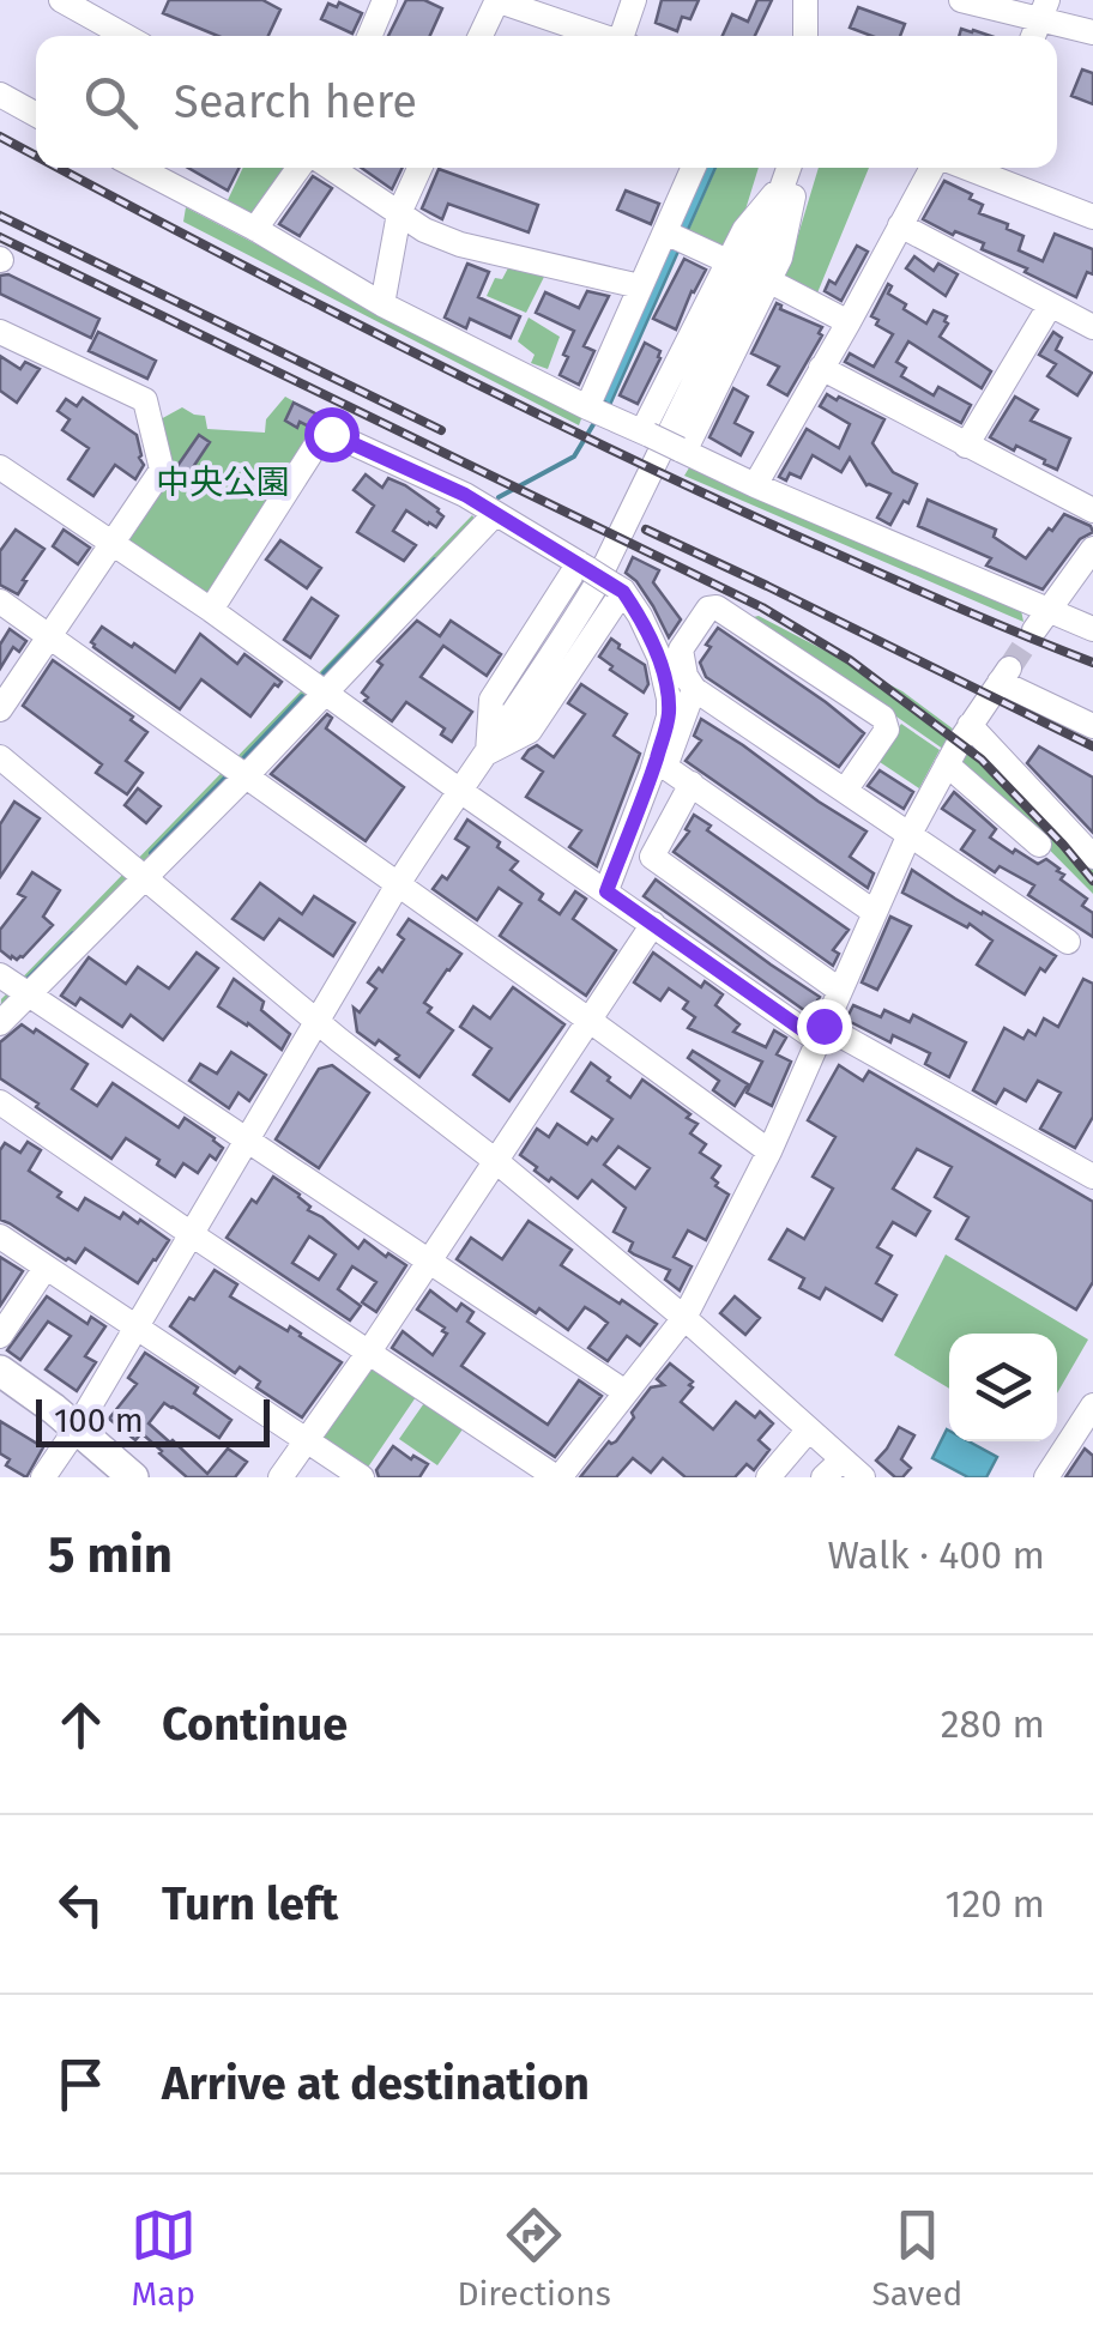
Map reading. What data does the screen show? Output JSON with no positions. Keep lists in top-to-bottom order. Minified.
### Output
{"parks":["中央公園"],"scale_bar":"100 m","page":{"search":"Search here","scale":"100 m","heading":["5 min","Walk · 400 m"],"list":[["Continue","280 m"],["Turn left","120 m"],"Arrive at destination"],"nav":["Map","Directions","Saved"]}}
